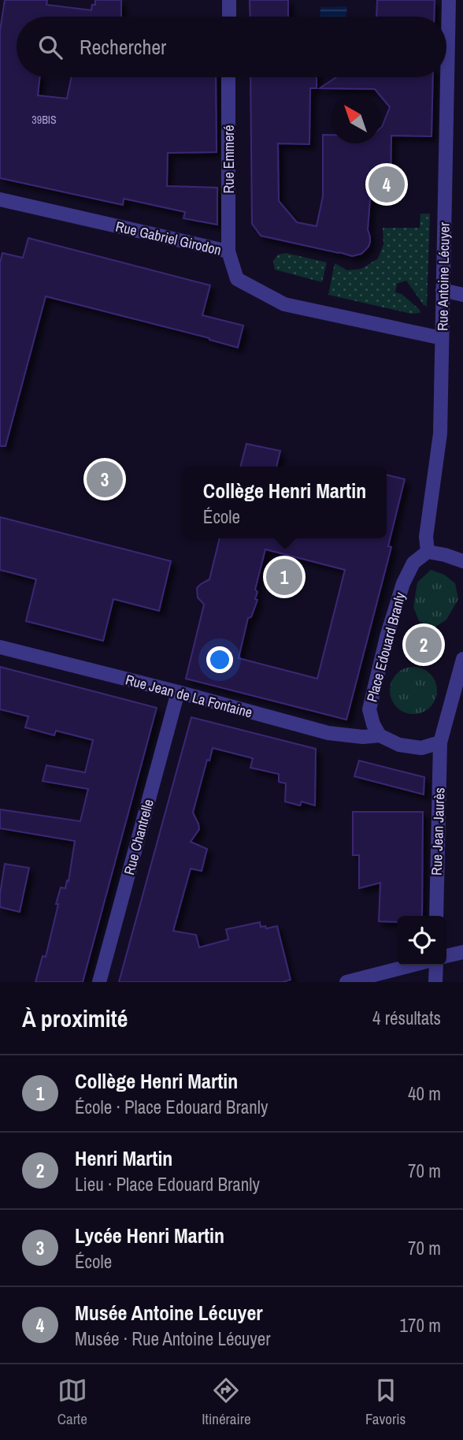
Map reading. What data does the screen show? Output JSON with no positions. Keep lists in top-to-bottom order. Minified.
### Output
{"streets":{"street":["Rue Emmeré","Rue Gabriel Girodon","Rue Antoine Lécuyer","Place Edouard Branly","Rue Jean de La Fontaine","Rue Jean Jaurès","Rue Chantrelle"]},"crossings":[["Rue Emmeré","Rue Gabriel Girodon"],["Rue Gabriel Girodon","Rue Antoine Lécuyer"],["Rue Antoine Lécuyer","Place Edouard Branly"],["Place Edouard Branly","Rue Jean de La Fontaine"],["Rue Jean de La Fontaine","Rue Chantrelle"]],"house_numbers":["39BIS"],"north":"top left","page":{"search":"Rechercher","pins":["4","3","1","2"],"popup":["Collège Henri Martin","École"],"heading":["À proximité","4 résultats"],"list":[{"mark":"1","name":"Collège Henri Martin","note":"École · Place Edouard Branly","value":"40 m"},{"mark":"2","name":"Henri Martin","note":"Lieu · Place Edouard Branly","value":"70 m"},{"mark":"3","name":"Lycée Henri Martin","note":"École","value":"70 m"},{"mark":"4","name":"Musée Antoine Lécuyer","note":"Musée · Rue Antoine Lécuyer","value":"170 m"}],"nav":["Carte","Itinéraire","Favoris"]}}
